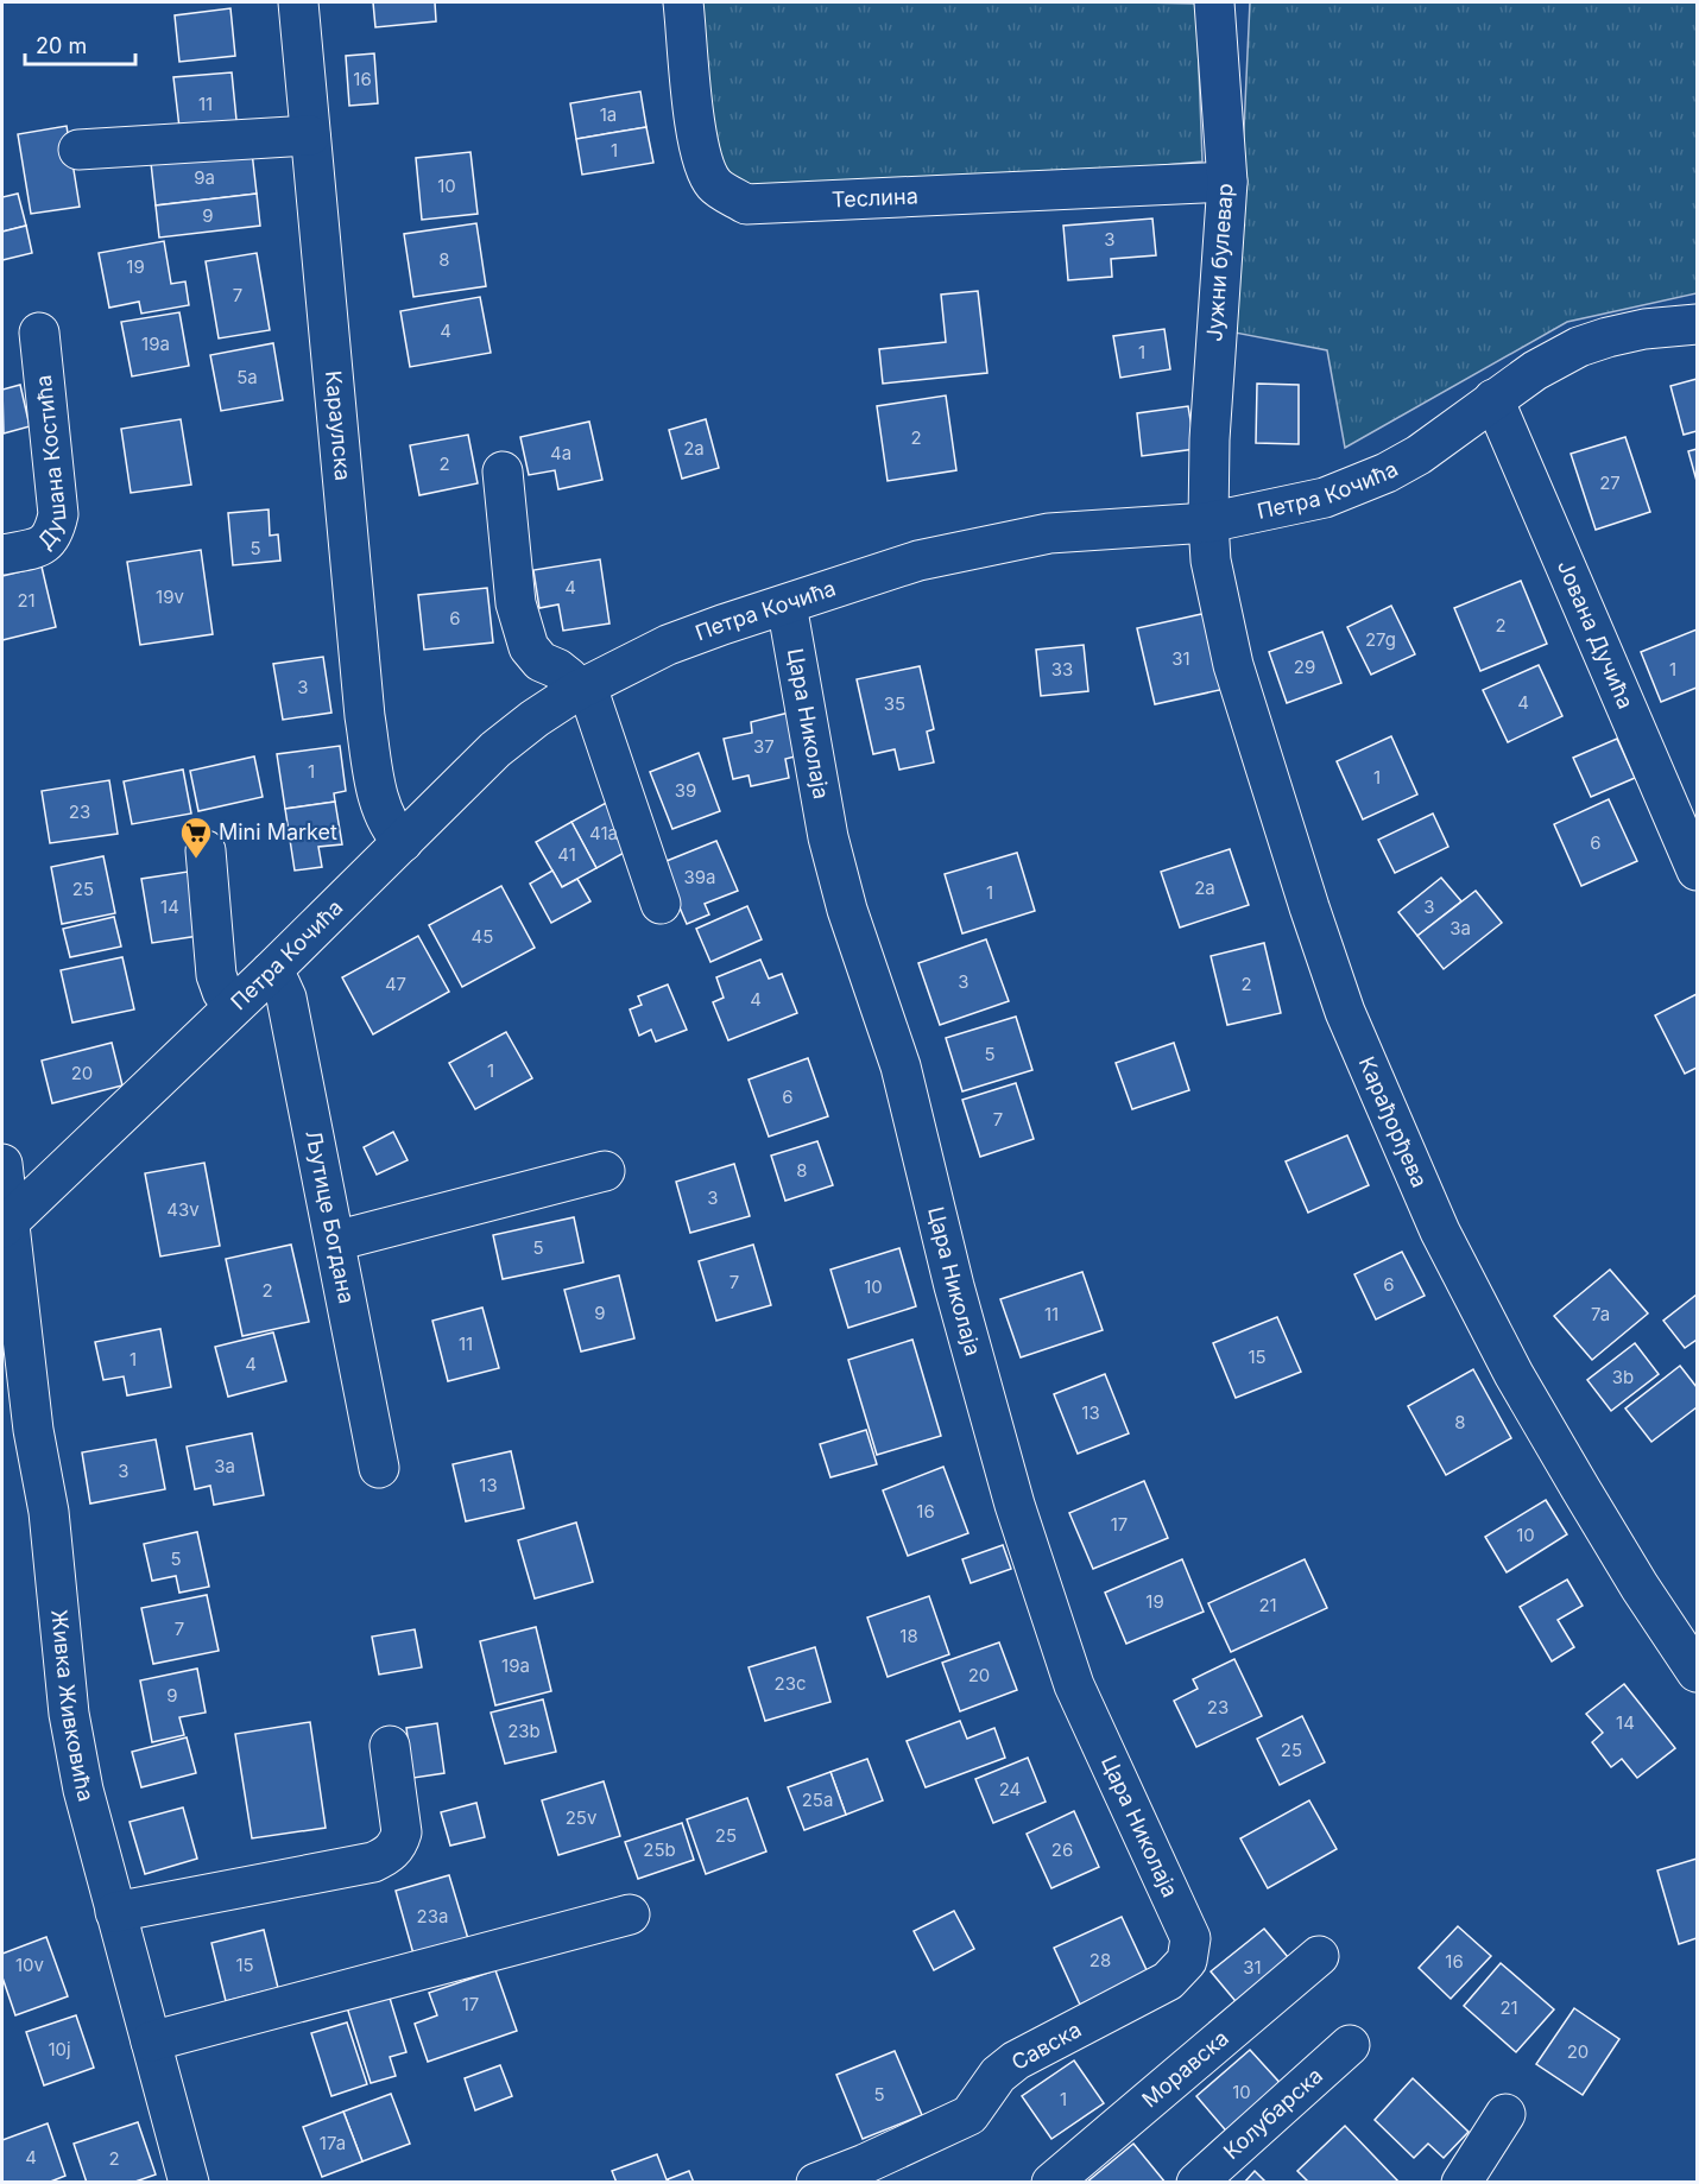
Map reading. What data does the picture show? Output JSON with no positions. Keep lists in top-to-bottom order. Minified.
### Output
{"streets":{"street":["Теслина","Јужни булевар","Караулска","Душана Костића","Петра Кочића","Јована Дучића","Цара Николаја","Карађорђева","Љутице Богдана","Живка Живковића","Савска","Моравска","Колубарска"]},"crossings":[["Теслина","Јужни булевар"],["Јужни булевар","Петра Кочића"],["Јужни булевар","Карађорђева"],["Караулска","Петра Кочића"],["Петра Кочића","Јована Дучића"],["Петра Кочића","Цара Николаја"],["Петра Кочића","Карађорђева"],["Петра Кочића","Љутице Богдана"],["Петра Кочића","Живка Живковића"],["Цара Николаја","Савска"]],"places":{"supermarket":["Mini Market"]},"house_numbers":["16","11","1a","1","9a","10","9","3","8","19","7","4","19a","1","5a","2","2a","4a","2","27","5","4","19v","21","6","2","27g","31","29","33","1","3","4","35","37","1","1","39","23","41a","6","41","39a","2a","25","1","14","3","3a","45","3","47","2","4","5","1","20","6","7","8","3","43v","5","7","6","10","2","9","11","7a","11","15","1","4","3b","13","8","3a","3","13","16","17","10","5","19","21","7","18","19a","20","23c","9","23","14","23b","25","24","25a","25v","25","25b","26","23a","28","16","10v","15","31","17","21","10j","20","10","5","1","17a","4","2"],"scale_bar":"20 m"}
